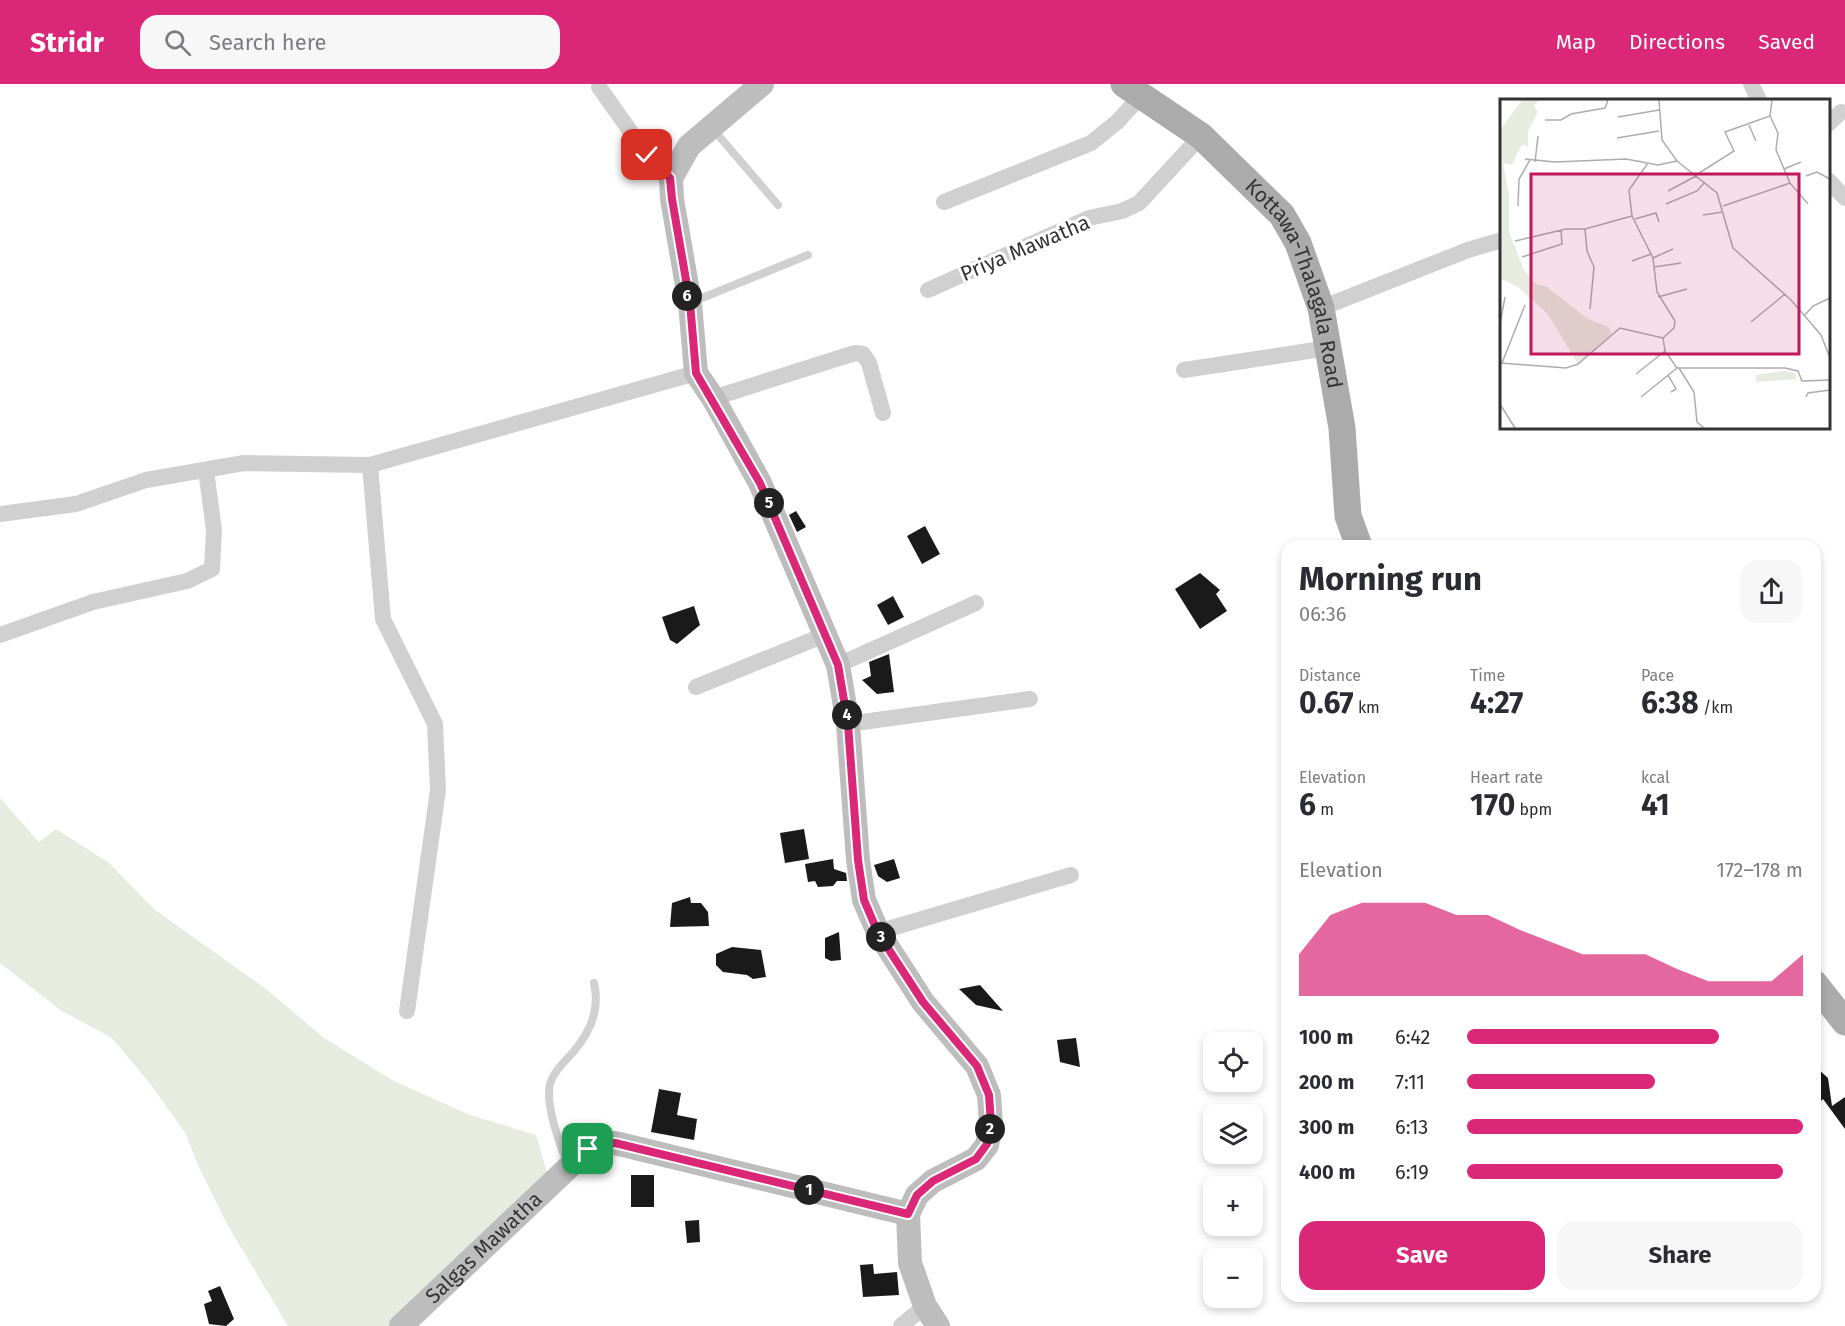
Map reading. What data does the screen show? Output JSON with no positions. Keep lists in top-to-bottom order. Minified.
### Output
{"streets":{"main road":["Kottawa-Thalagala Road"],"street":["Priya Mawatha","Salgas Mawatha"]},"crossings":[["Priya Mawatha","Kottawa-Thalagala Road"]],"page":{"header":"Stridr","search":"Search here","nav":["Map","Directions","Saved"],"pins":["6","5","4","3","2","1"],"heading":["Morning run","06:36"],"stats":[["Distance","0.67 km"],["Time","4:27"],["Pace","6:38 /km"],["Elevation","6 m"],["Heart rate","170 bpm"],["kcal","41"]],"chart":["Elevation","172–178 m"],"list":[{"name":"100 m","note":"6:42"},{"name":"200 m","note":"7:11"},{"name":"300 m","note":"6:13"},{"name":"400 m","note":"6:19"}],"map_buttons":["+","−"],"buttons":["Save","Share"]}}
